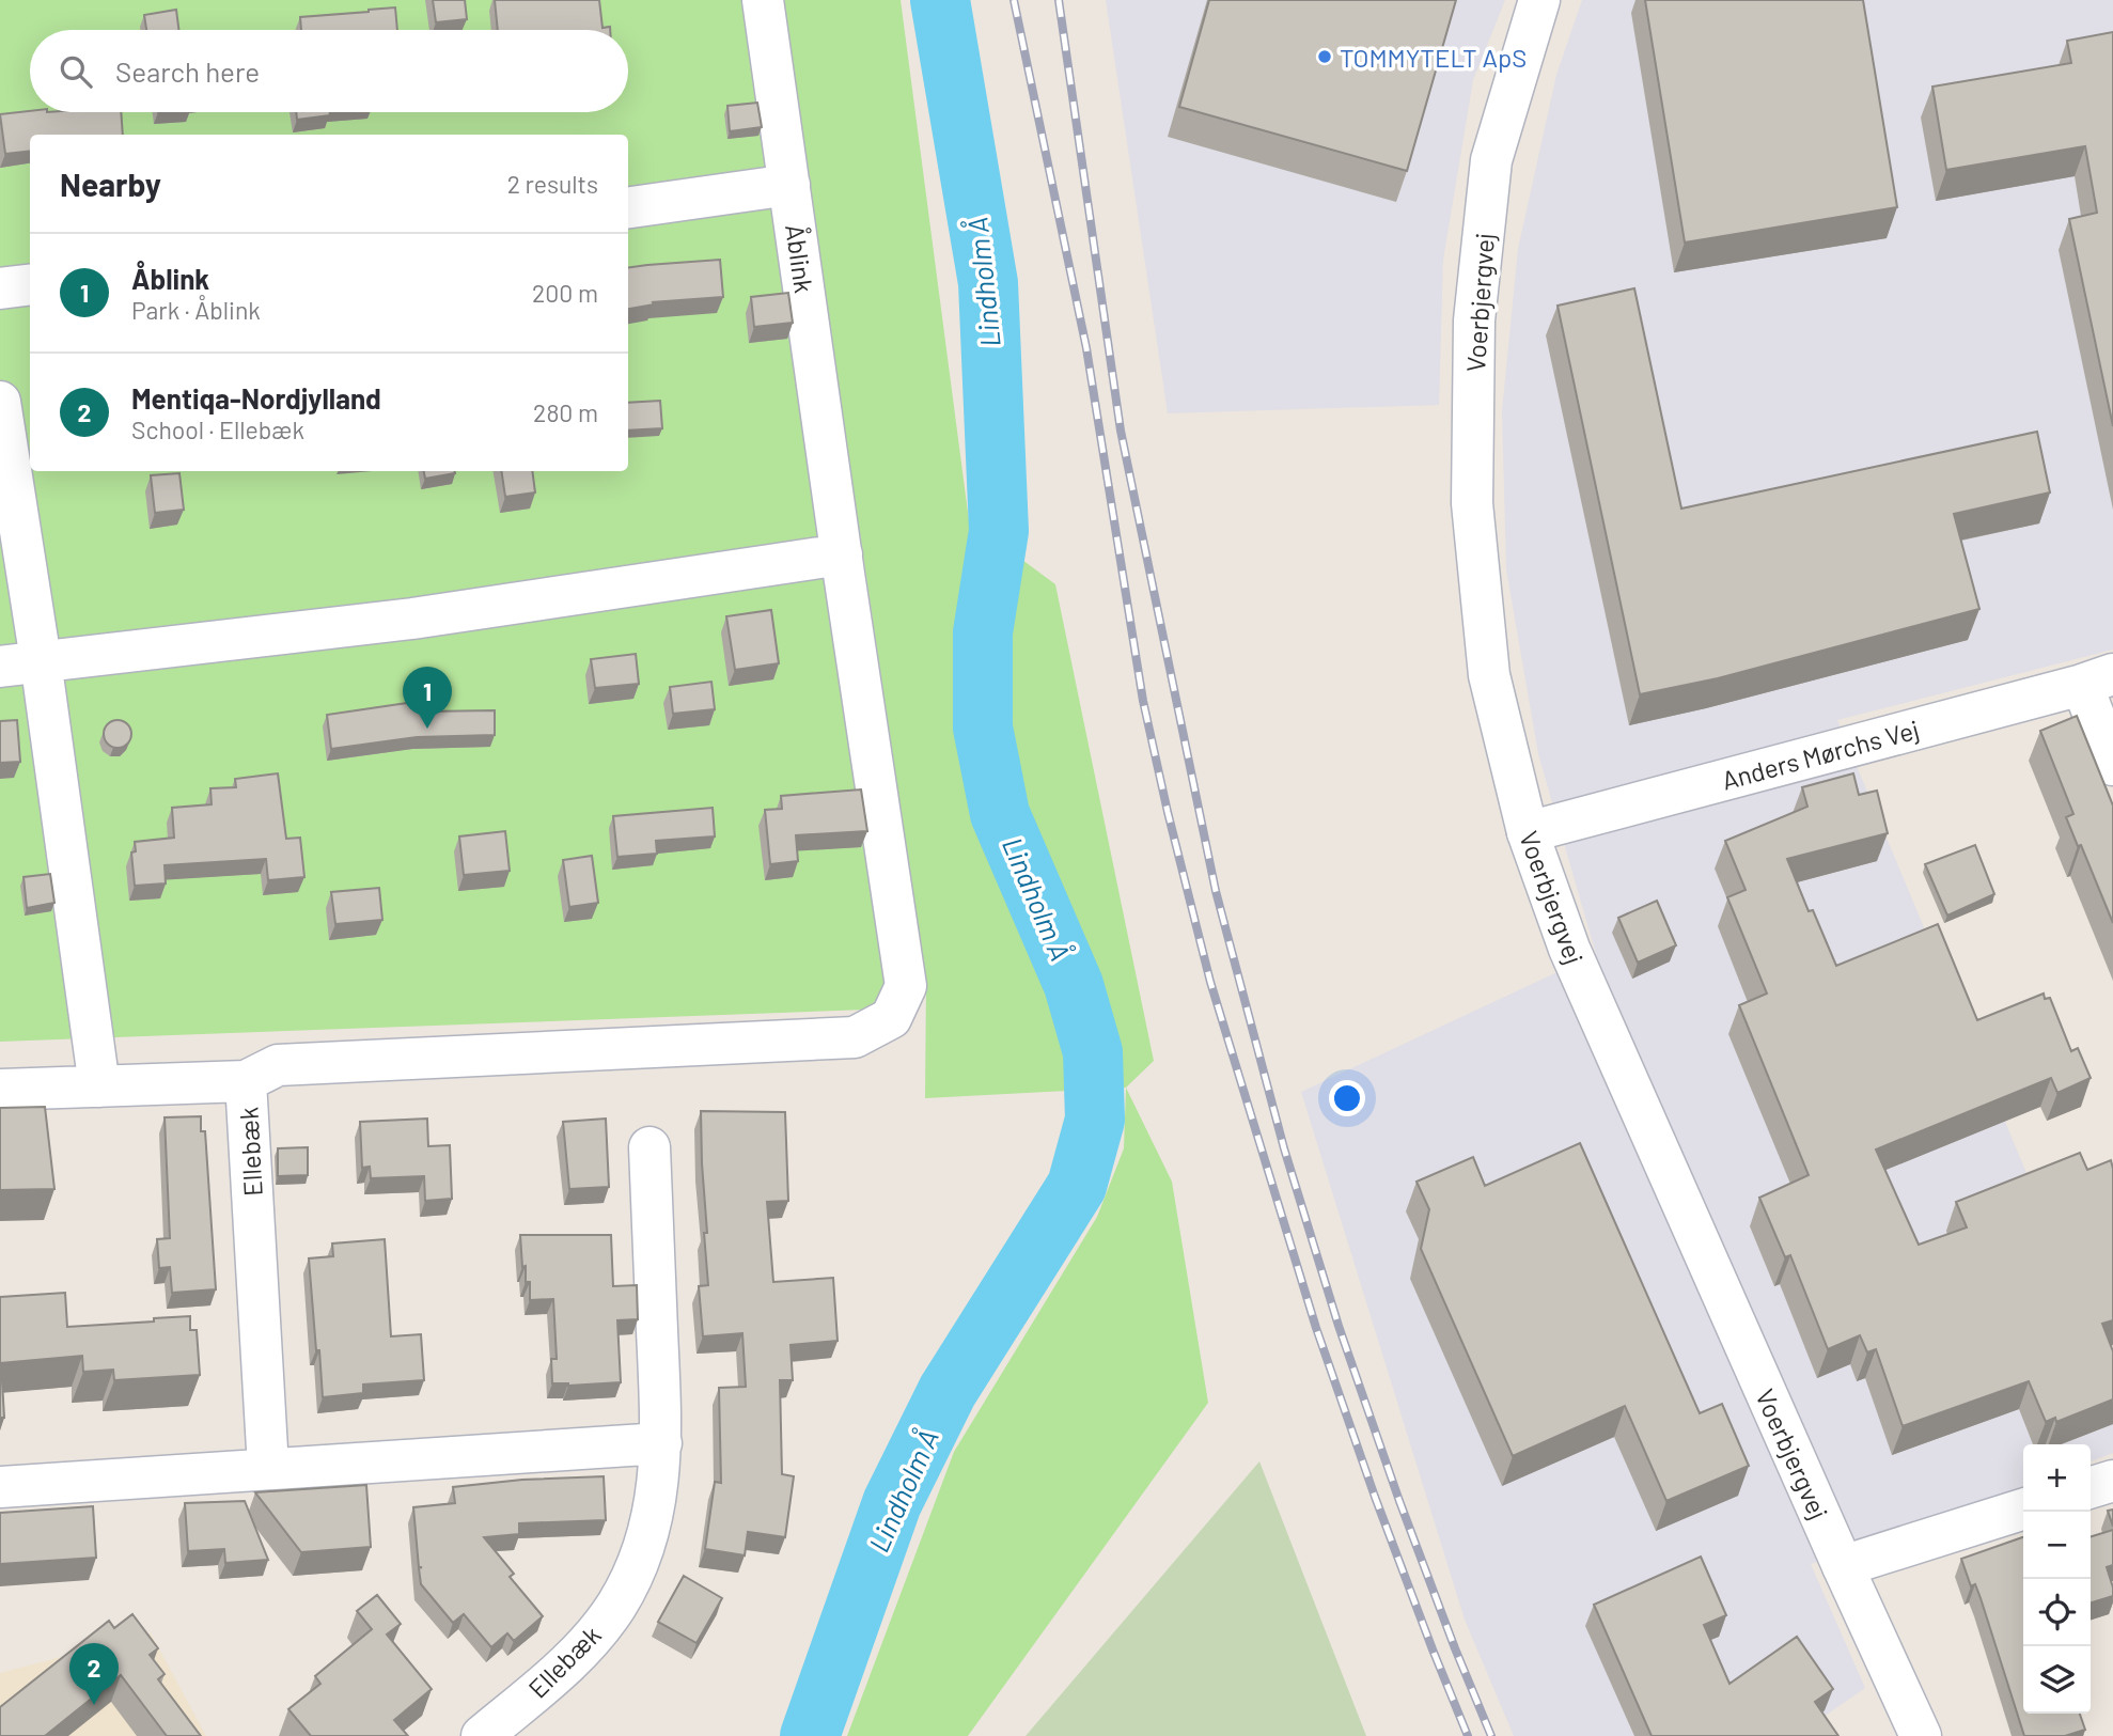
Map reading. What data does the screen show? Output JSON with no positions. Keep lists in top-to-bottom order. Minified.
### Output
{"streets":{"street":["Åblink","Voerbjergvej","Anders Mørchs Vej","Ellebæk"]},"crossings":[["Åblink","Ellebæk"],["Voerbjergvej","Anders Mørchs Vej"]],"water":["Lindholm Å"],"places":["TOMMYTELT ApS"],"page":{"search":"Search here","heading":["Nearby","2 results"],"list":[{"mark":"1","name":"Åblink","note":"Park · Åblink","value":"200 m"},{"mark":"2","name":"Mentiqa-Nordjylland","note":"School · Ellebæk","value":"280 m"}],"pins":["1","2"],"map_buttons":["+","−"]}}
